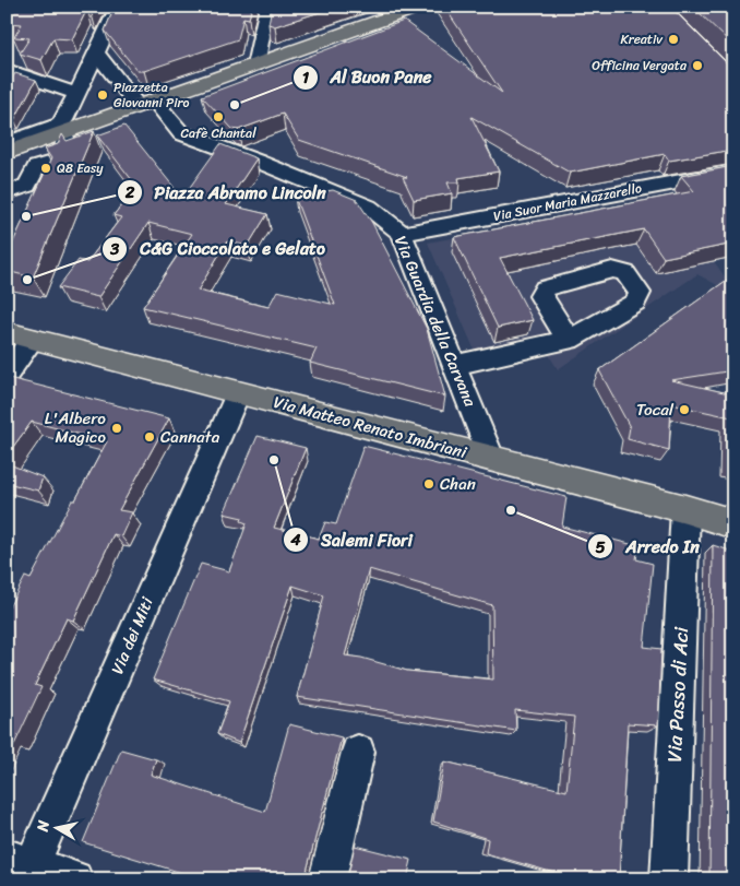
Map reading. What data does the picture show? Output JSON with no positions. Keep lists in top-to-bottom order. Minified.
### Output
{"streets":{"main road":["Via Matteo Renato Imbriani"],"street":["Via Suor Maria Mazzarello","Via Guardia della Carvana","Via dei Miti","Via Passo di Aci"]},"crossings":[["Via Suor Maria Mazzarello","Via Guardia della Carvana"],["Via Guardia della Carvana","Via Matteo Renato Imbriani"],["Via Matteo Renato Imbriani","Via dei Miti"],["Via Matteo Renato Imbriani","Via Passo di Aci"]],"places":["Kreativ","Officina Vergata","Piazzetta Giovanni Piro","Al Buon Pane","Cafè Chantal","Q8 Easy","Piazza Abramo Lincoln","C&G Cioccolato e Gelato","Tocal","L'Albero Magico","Cannata","Salemi Fiori","Chan","Arredo In"],"north":"left"}
